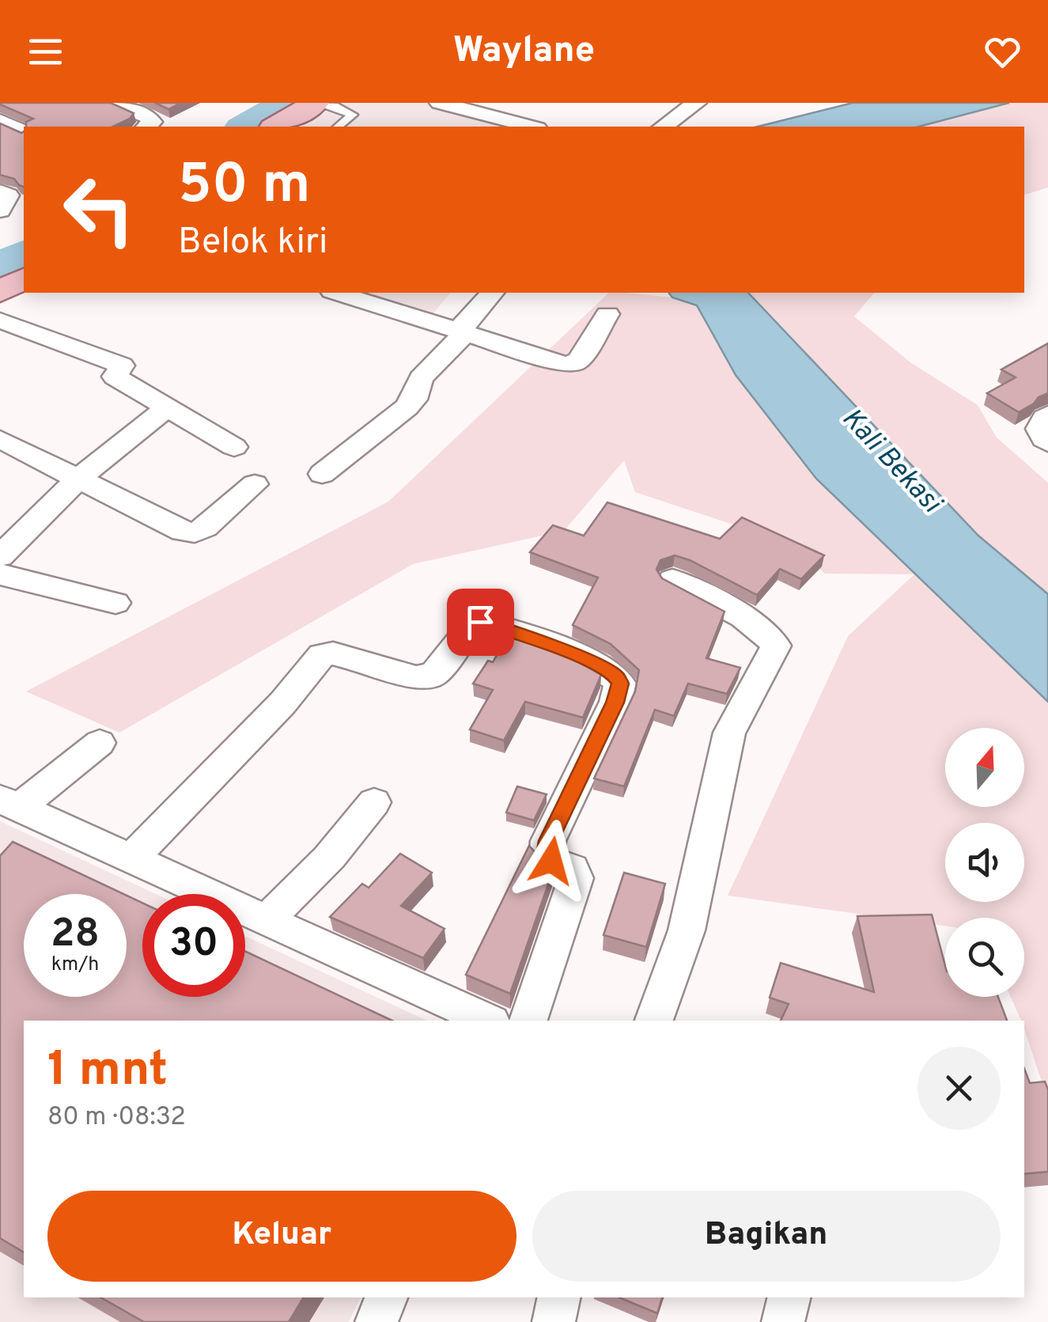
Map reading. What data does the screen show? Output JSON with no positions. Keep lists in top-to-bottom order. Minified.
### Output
{"water":["Kali Bekasi"],"north":"top","page":{"header":"Waylane","turn":["50 m","Belok kiri"],"speed":"28 km/h","limit":"30","heading":["1 mnt","80 m · 08:32"],"buttons":["Keluar","Bagikan"]}}
